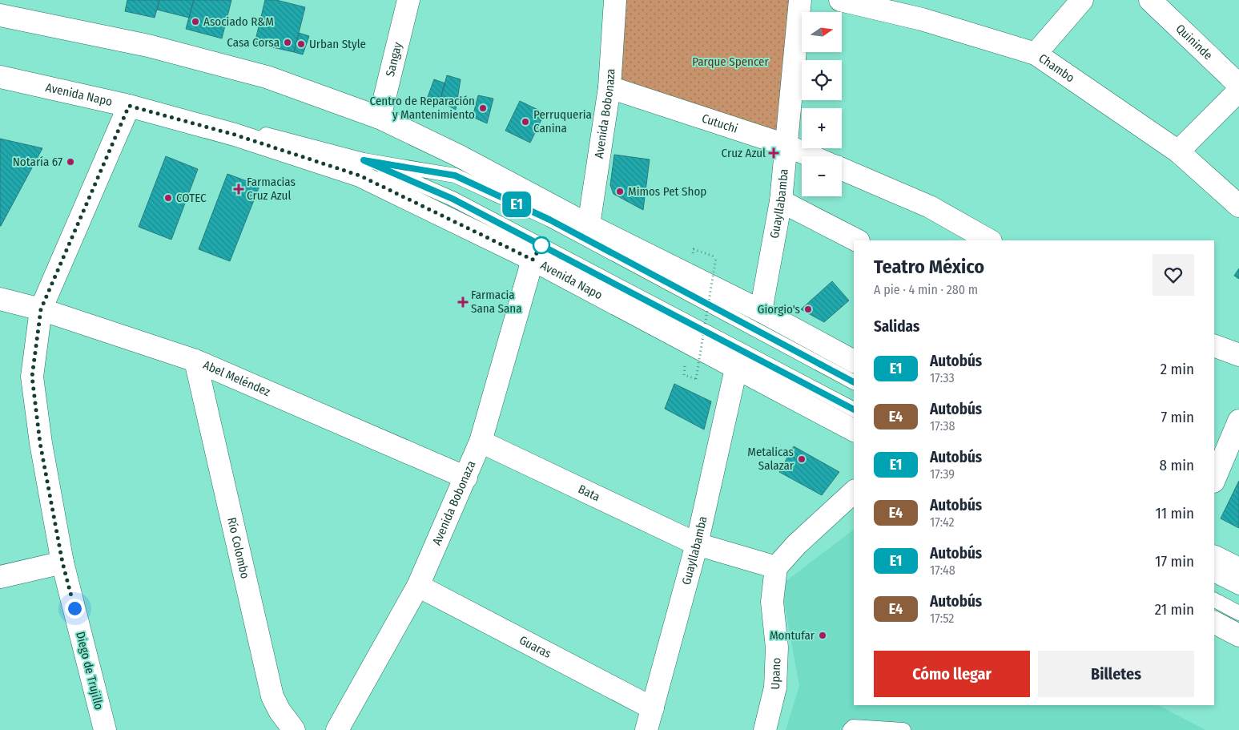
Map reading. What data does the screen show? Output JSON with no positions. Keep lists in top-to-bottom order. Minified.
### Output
{"streets":{"street":["Quininde","Sangay","Chambo","Avenida Napo","Avenida Bobonaza","Cutuchi","Guayllabamba","Abel Meléndez","Bata","Río Colombo","Guaras","Diego de Trujillo","Upano"]},"crossings":[["Avenida Napo","Avenida Bobonaza"],["Avenida Napo","Guayllabamba"],["Avenida Napo","Diego de Trujillo"],["Avenida Bobonaza","Cutuchi"],["Avenida Bobonaza","Abel Meléndez"],["Avenida Bobonaza","Bata"],["Avenida Bobonaza","Guaras"],["Cutuchi","Guayllabamba"],["Guayllabamba","Bata"],["Guayllabamba","Guaras"],["Abel Meléndez","Río Colombo"],["Abel Meléndez","Diego de Trujillo"]],"parks":["Parque Spencer"],"places":{"other":["Asociado R&M","Casa Corsa","Urban Style","Centro de Reparación y Mantenimiento","Perruqueria Canina","Notaría 67","Mimos Pet Shop","COTEC","Giorgio's","Metalicas Salazar","Montufar"],"health":["Cruz Azul","Farmacias Cruz Azul","Farmacia Sana Sana"]},"lines":["bus line E1"],"north":"right","page":{"on_map":"E1","map_buttons":["+","−"],"heading":[["Teatro México","A pie · 4 min · 280 m"],"Salidas"],"list":[{"mark":"E1","name":"Autobús","note":"17:33","value":"2 min"},{"mark":"E4","name":"Autobús","note":"17:38","value":"7 min"},{"mark":"E1","name":"Autobús","note":"17:39","value":"8 min"},{"mark":"E4","name":"Autobús","note":"17:42","value":"11 min"},{"mark":"E1","name":"Autobús","note":"17:48","value":"17 min"},{"mark":"E4","name":"Autobús","note":"17:52","value":"21 min"}],"buttons":["Cómo llegar","Billetes"]}}
